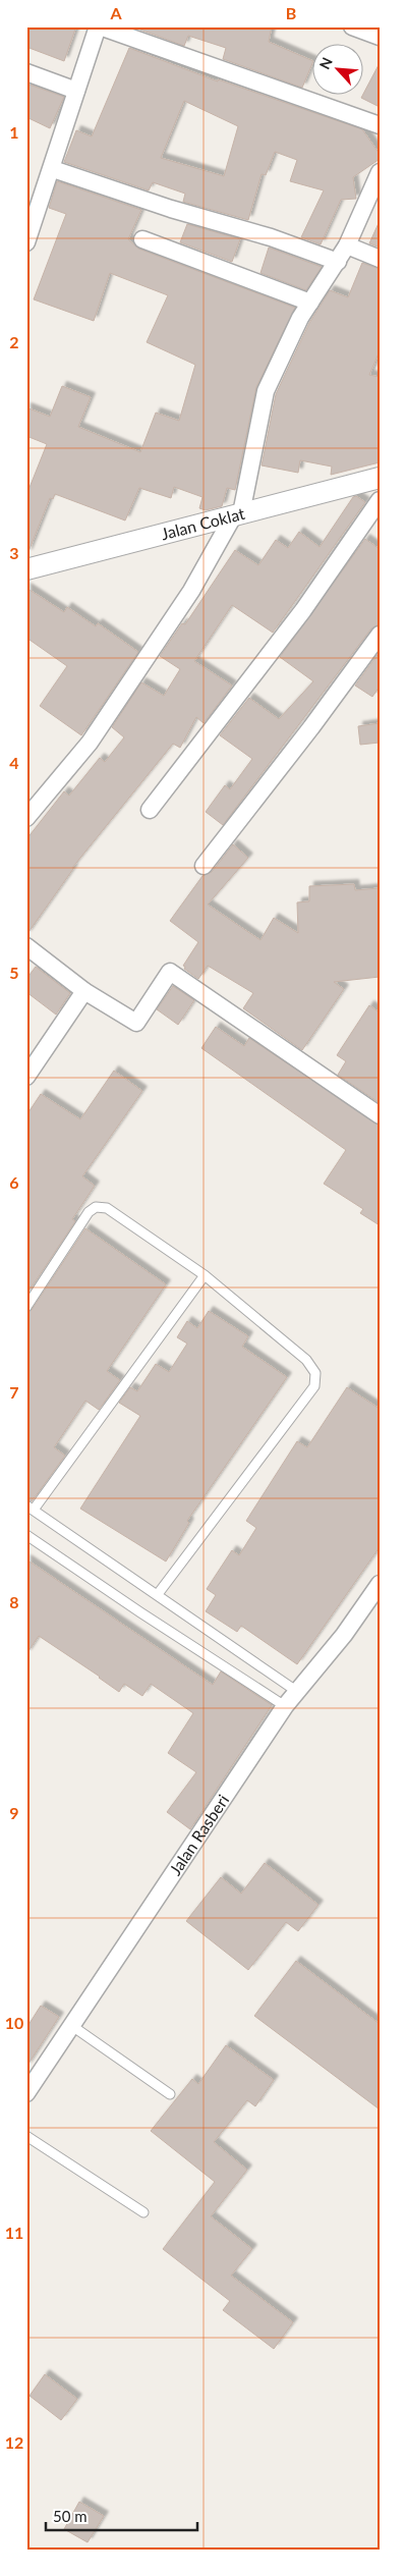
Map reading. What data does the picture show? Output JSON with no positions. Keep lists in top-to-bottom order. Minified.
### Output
{"streets":{"street":["Jalan Coklat","Jalan Rasberi"]},"scale_bar":"50 m","north":"top left","grid":{"columns":["A","B"],"rows":["1","2","3","4","5","6","7","8","9","10","11","12"]}}
